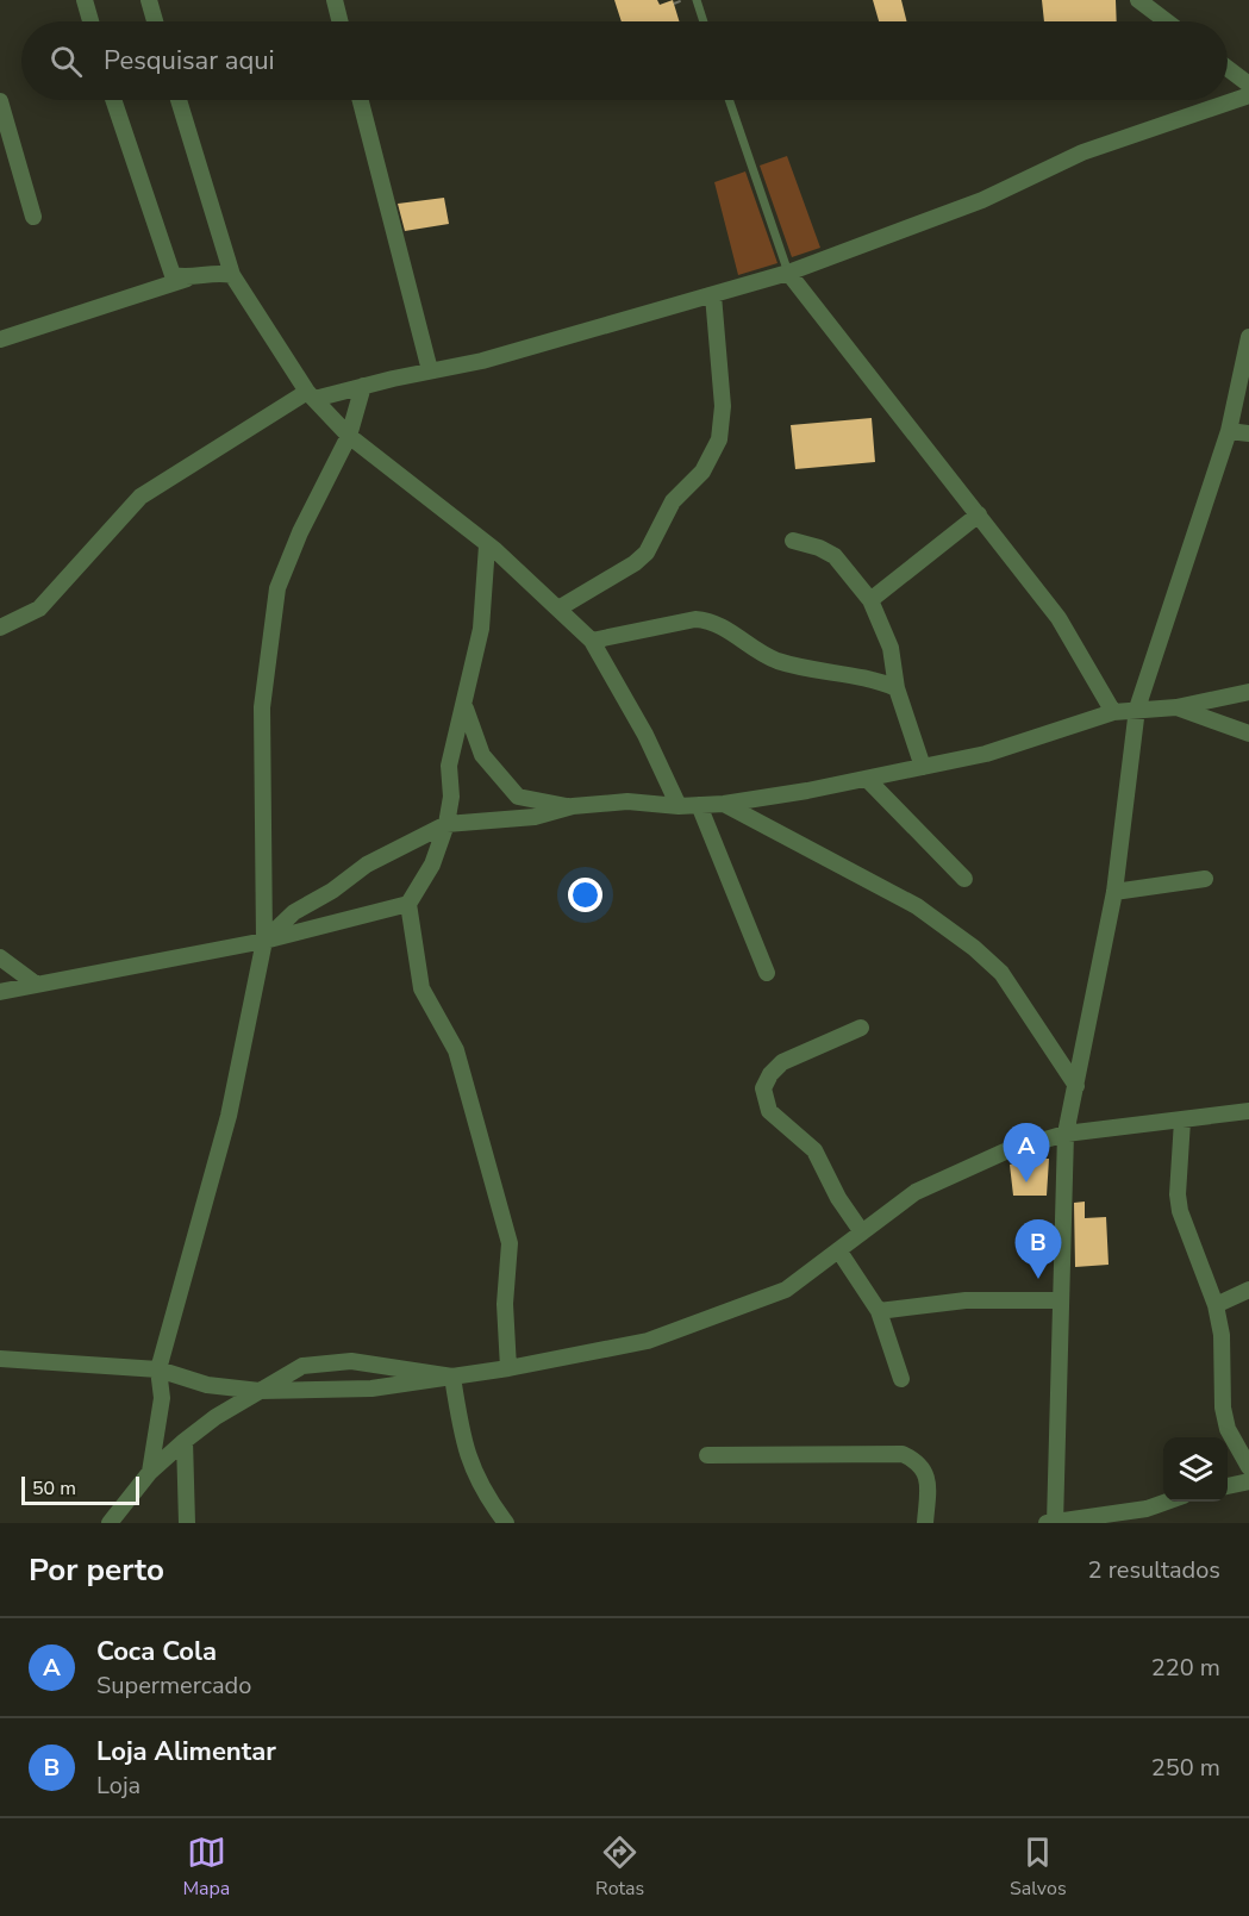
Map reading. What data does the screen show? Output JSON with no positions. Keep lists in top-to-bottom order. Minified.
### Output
{"scale_bar":"50 m","page":{"search":"Pesquisar aqui","pins":["A","B"],"scale":"50 m","heading":["Por perto","2 resultados"],"list":[{"mark":"A","name":"Coca Cola","note":"Supermercado","value":"220 m"},{"mark":"B","name":"Loja Alimentar","note":"Loja","value":"250 m"}],"nav":["Mapa","Rotas","Salvos"]}}
